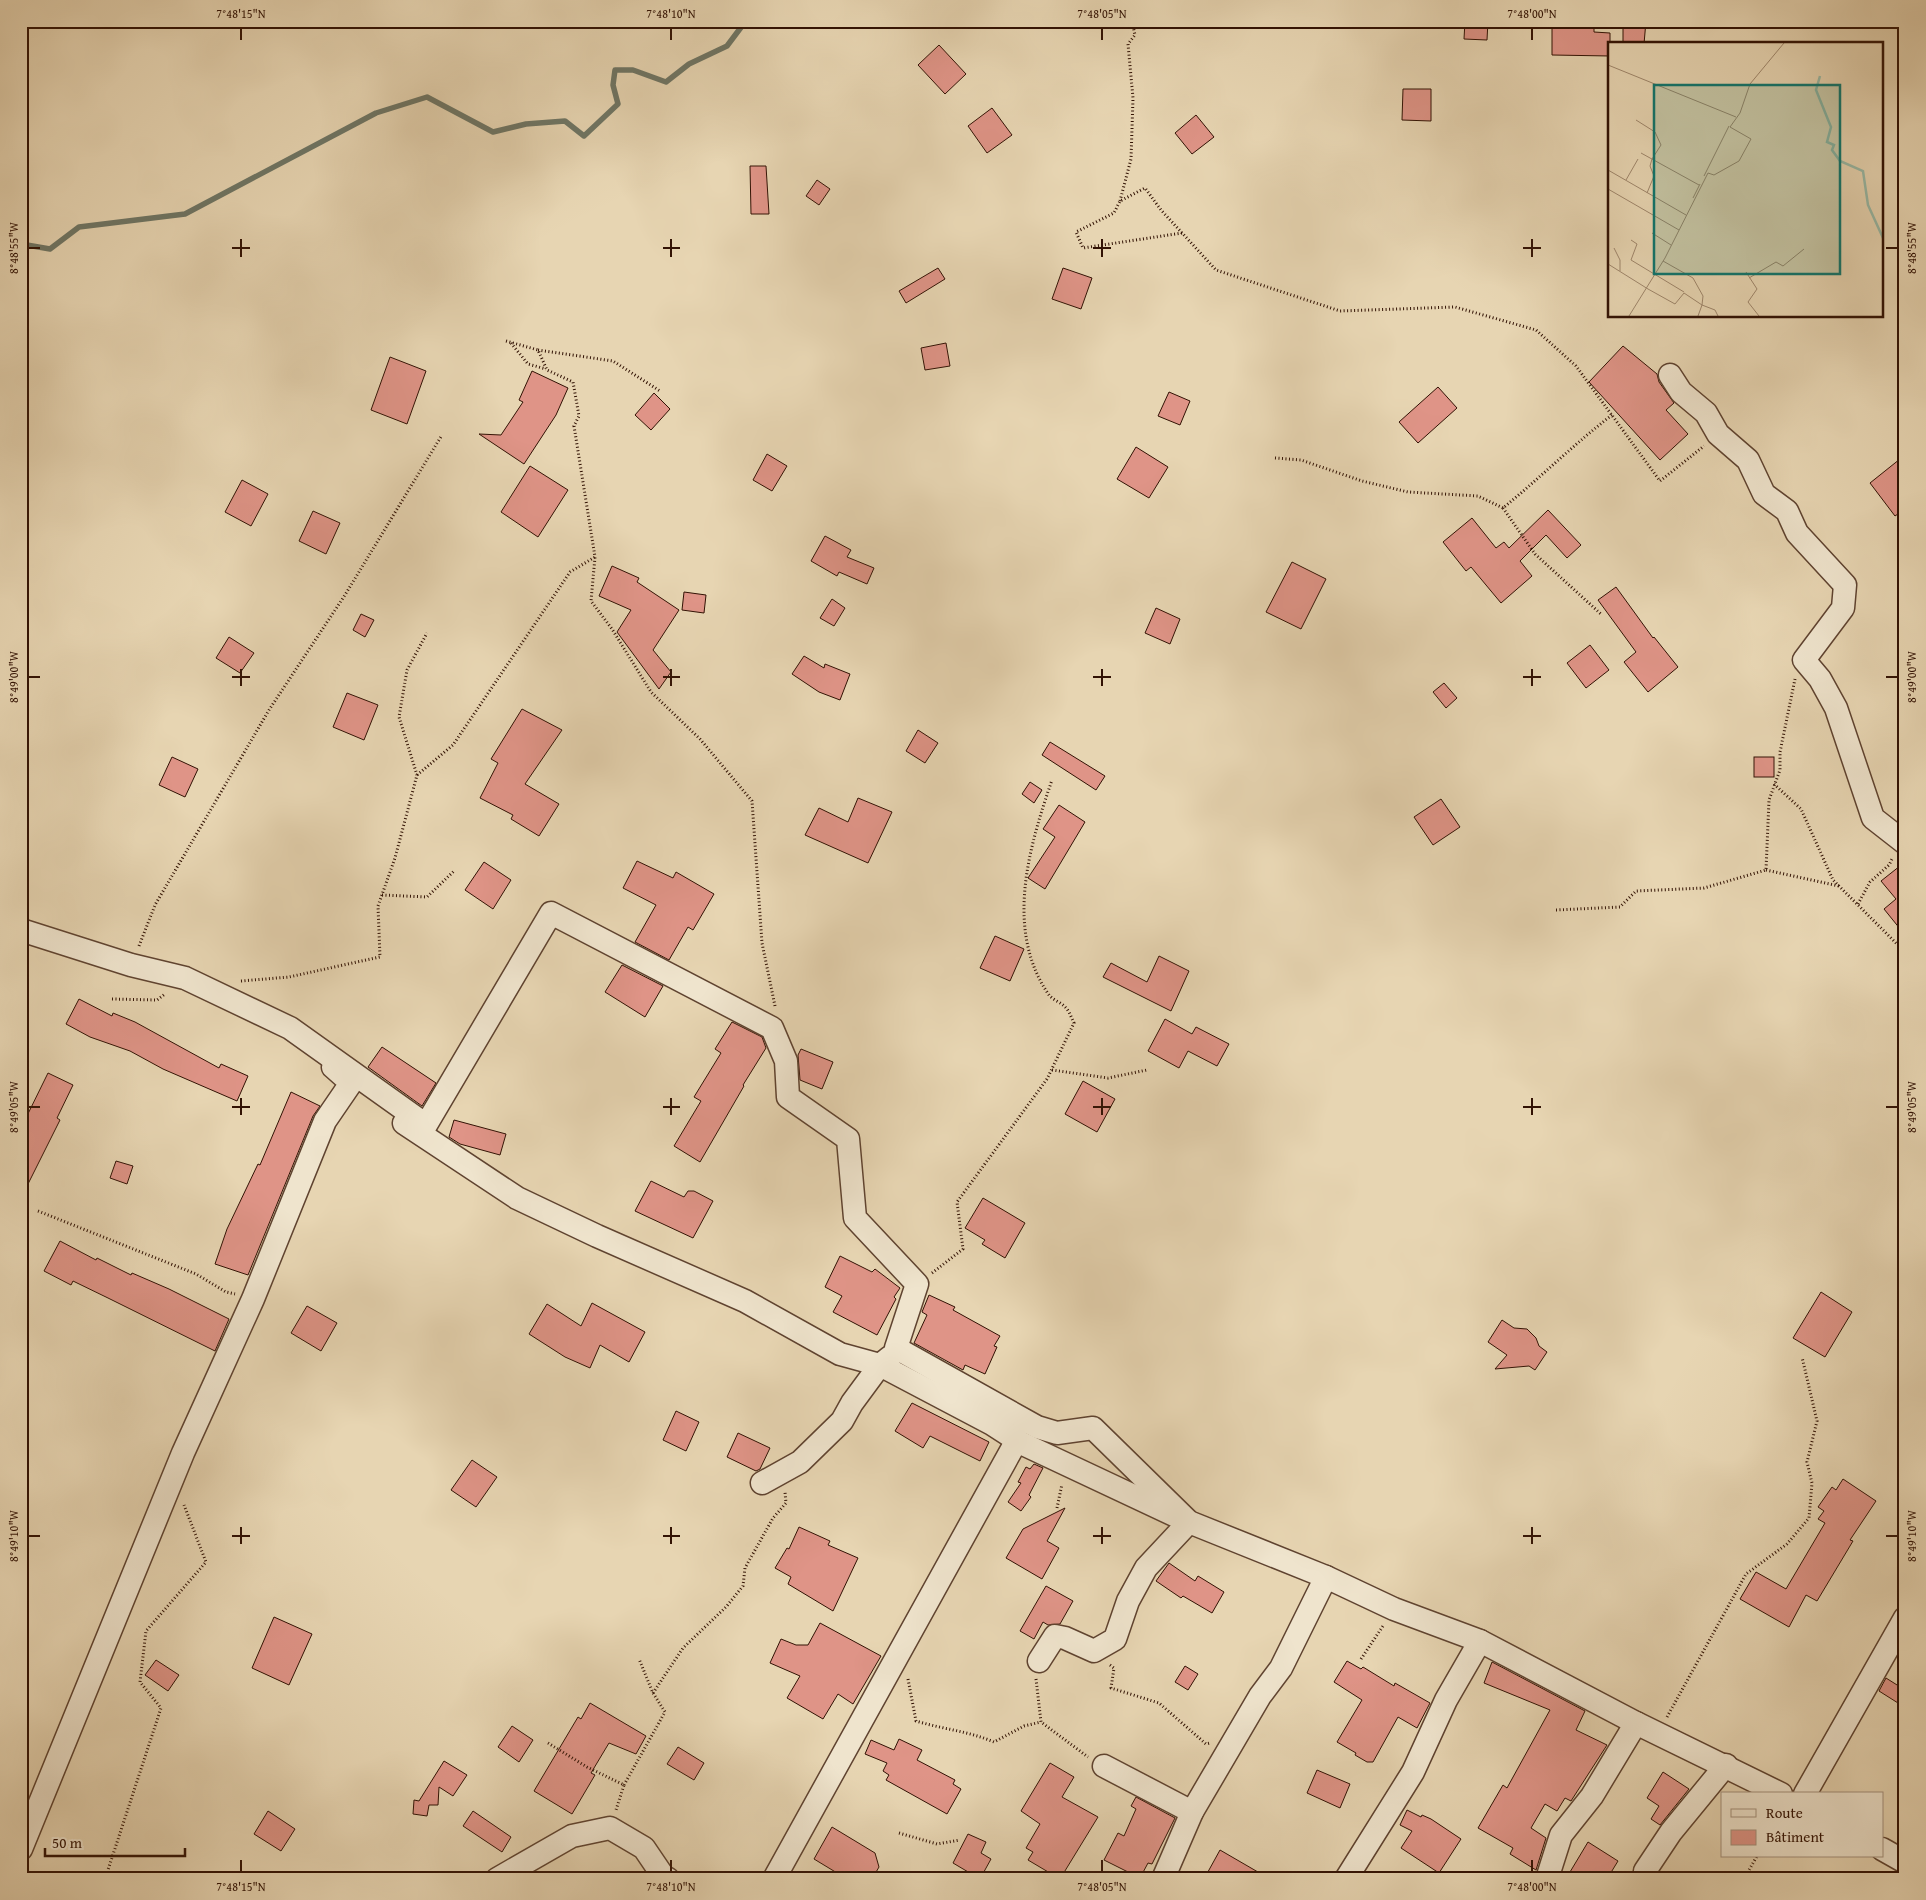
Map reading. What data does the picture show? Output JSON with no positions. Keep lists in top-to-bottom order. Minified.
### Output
{"legend":["Route","Bâtiment"],"scale_bar":"50 m","coordinates":["7°48'15\"N","7°48'10\"N","7°48'05\"N","7°48'00\"N","8°48'55\"W","8°49'00\"W","8°49'05\"W","8°49'10\"W"]}
